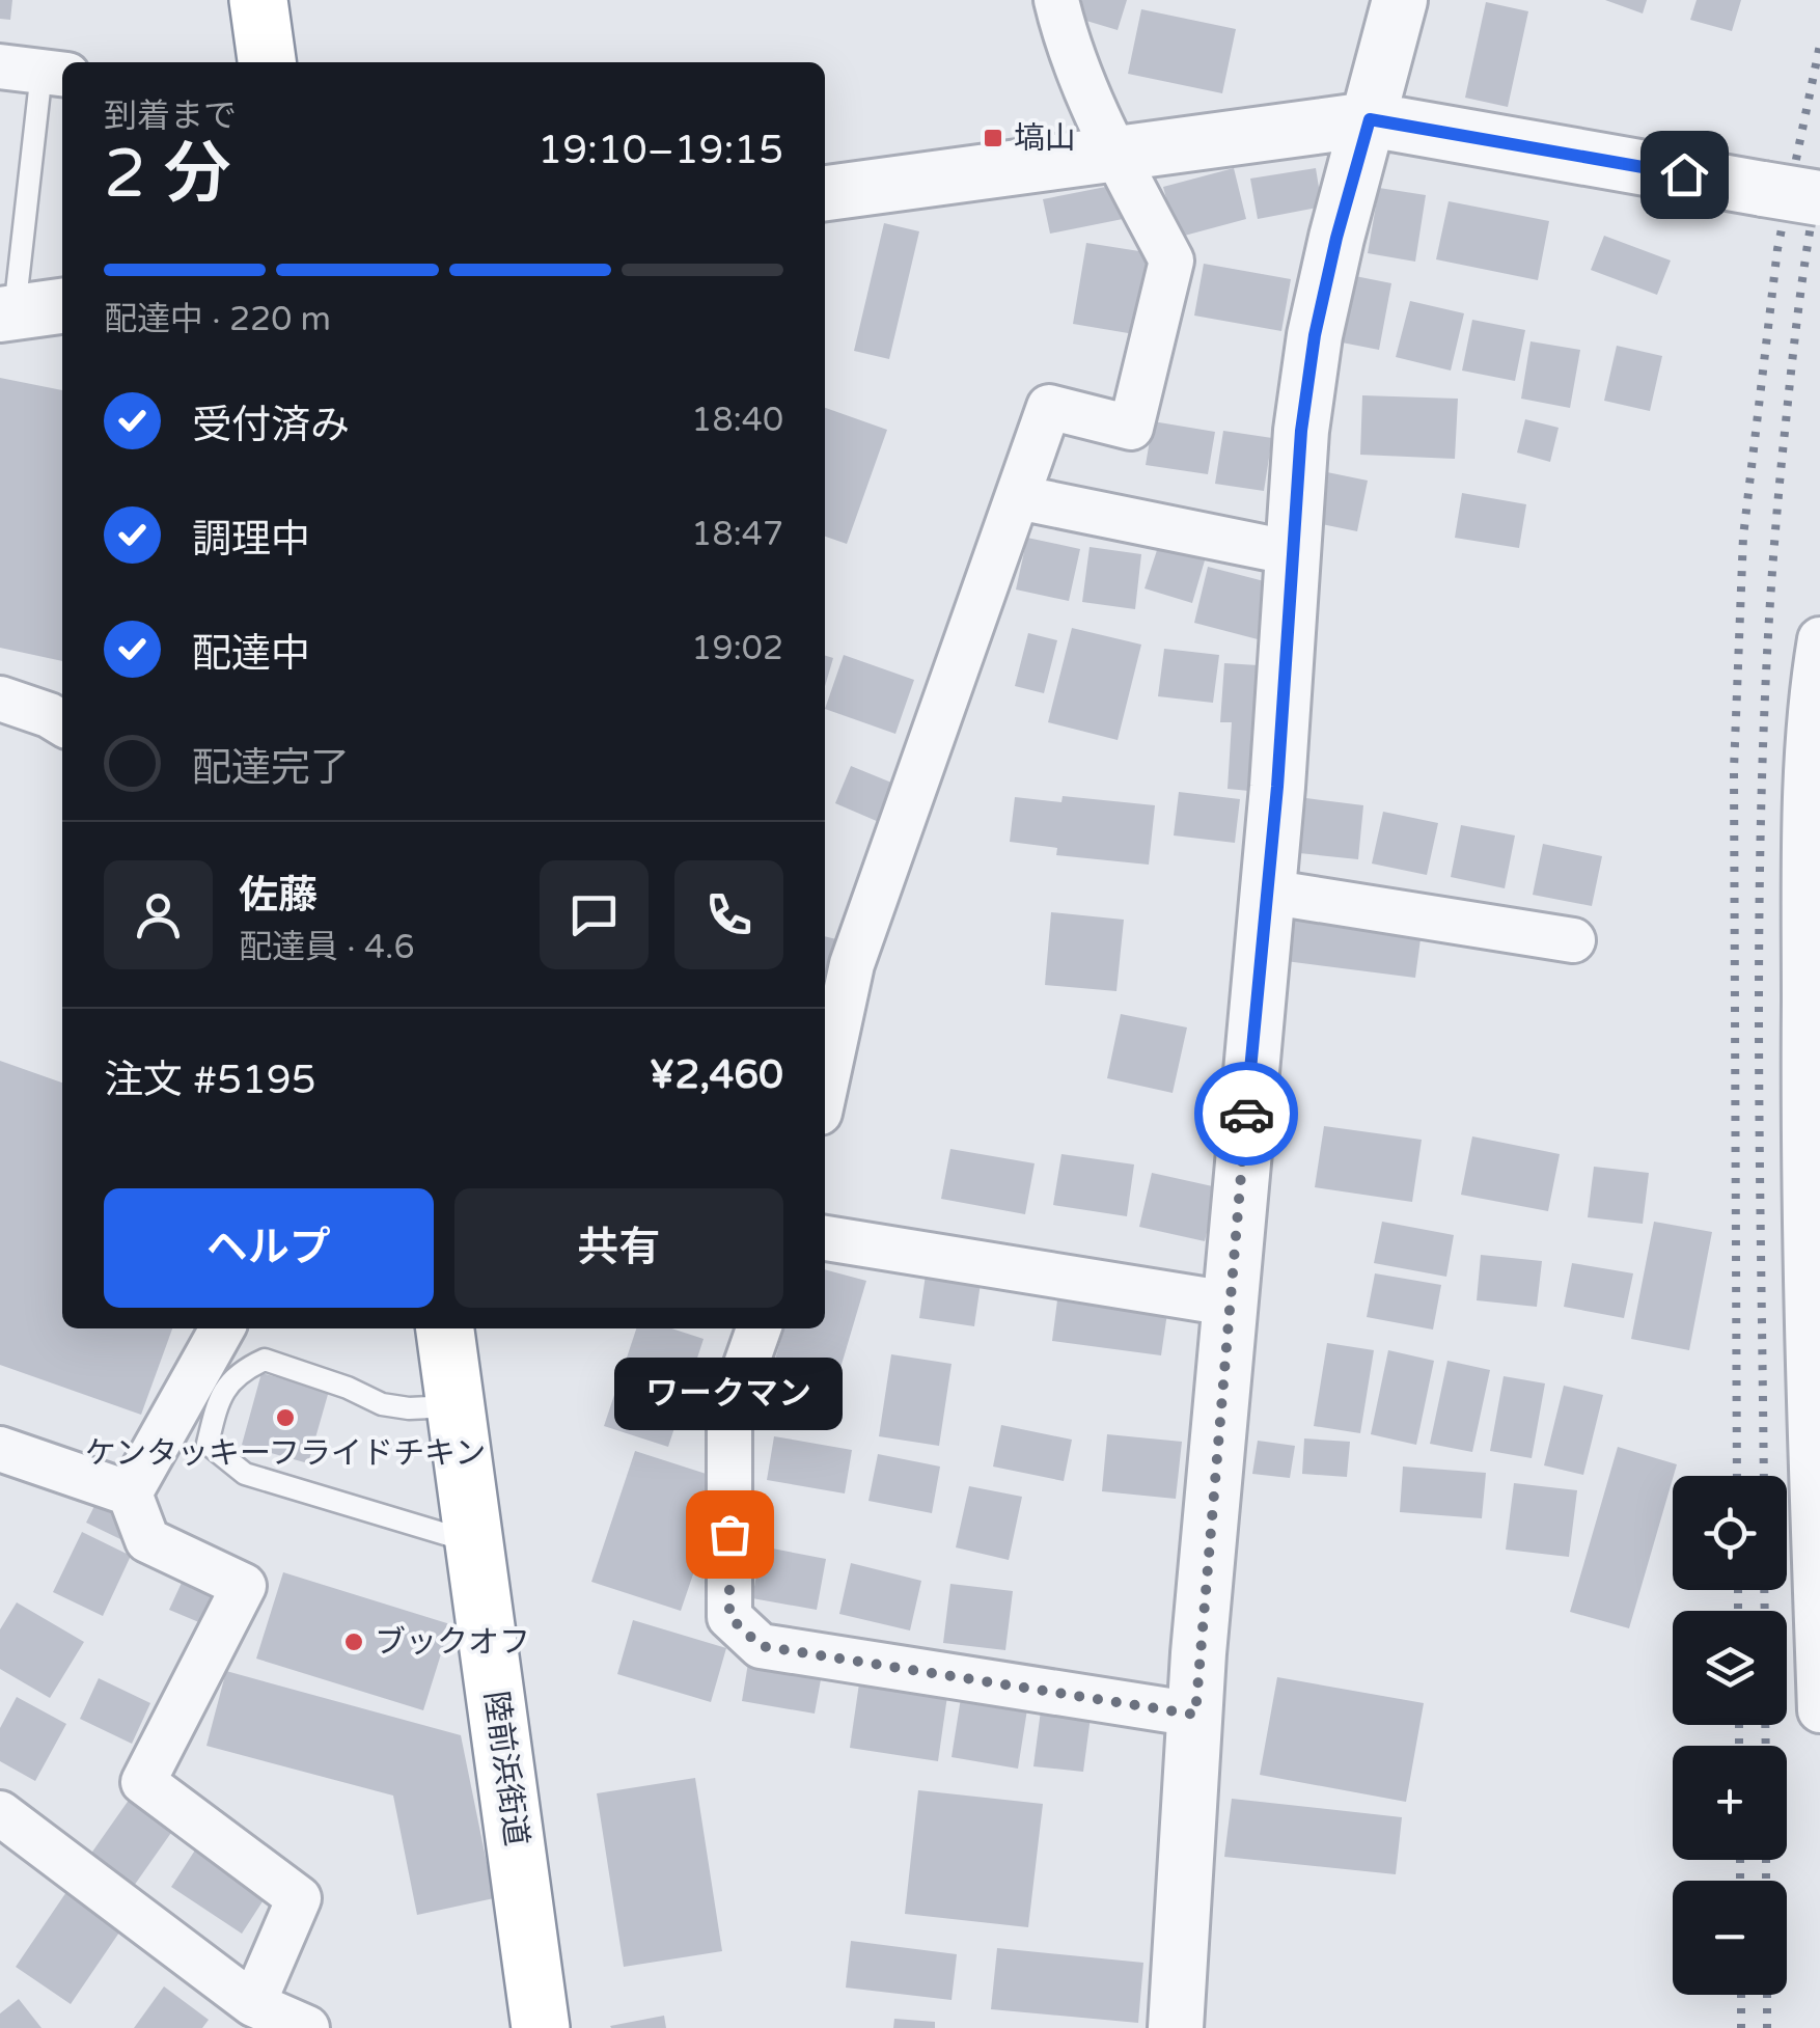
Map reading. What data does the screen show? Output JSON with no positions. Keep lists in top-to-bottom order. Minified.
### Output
{"streets":{"highway":["陸前浜街道"]},"places":{"transit":["塙山"],"other":["ケンタッキーフライドチキン","ワークマン","ブックオフ"]},"page":{"heading":["2 分","到着まで","19:10–19:15"],"panel":["佐藤","配達員 · 4.6","注文 #5195","¥2,460"],"bar":"配達中 · 220 m","list":[["受付済み","18:40"],["調理中","18:47"],["配達中","19:02"],"配達完了"],"buttons":["ヘルプ","共有"],"bubble":"ワークマン","map_buttons":["+","−"]}}
